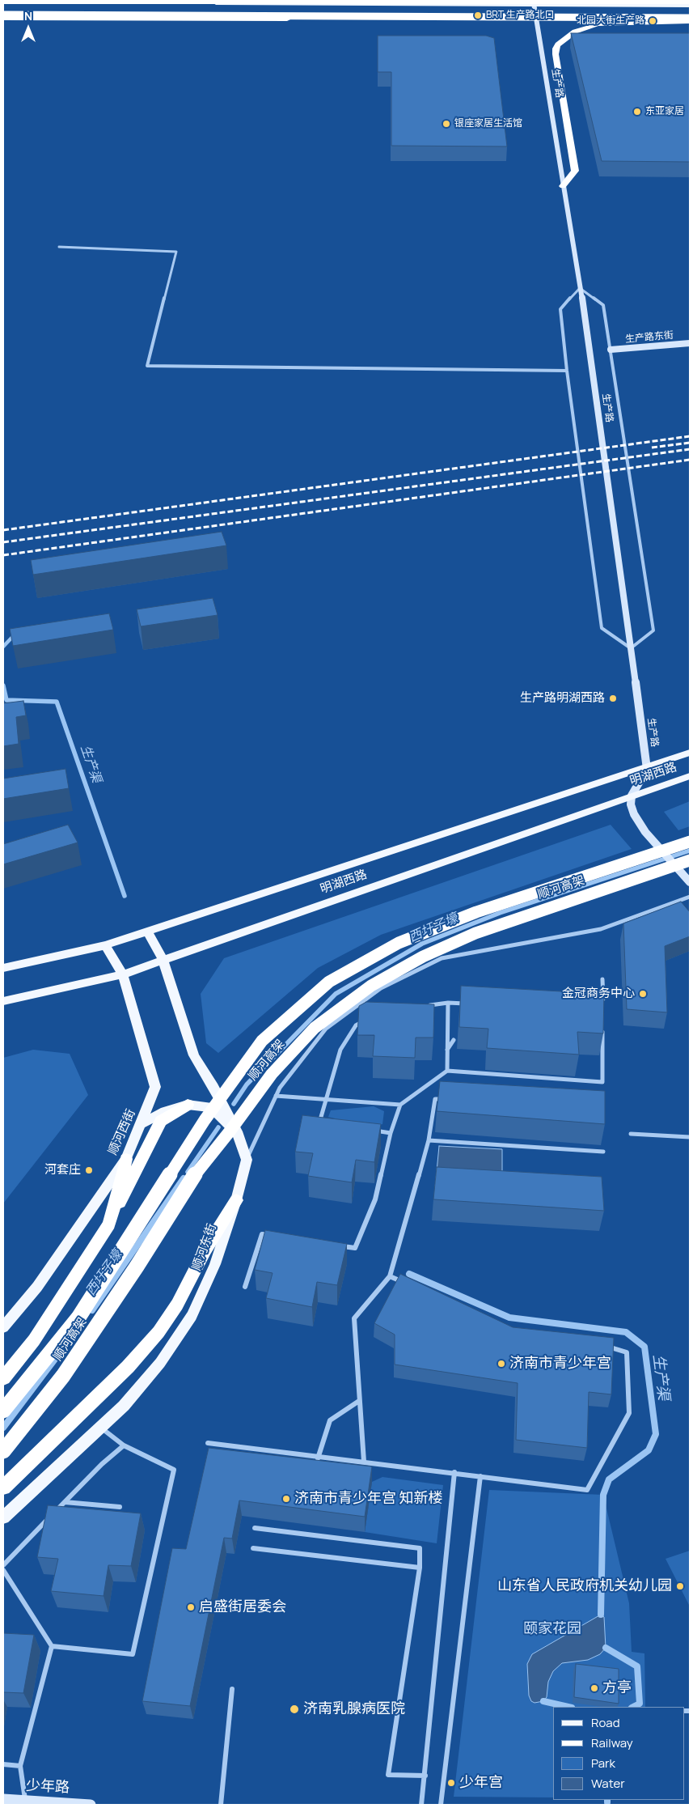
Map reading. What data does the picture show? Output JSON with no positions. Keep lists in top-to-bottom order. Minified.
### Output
{"streets":{"highway":["顺河高架"],"main road":["生产路","生产路东街","明湖西路","顺河西街","顺河东街","少年路"]},"crossings":[["生产路","明湖西路"],["明湖西路","顺河西街"]],"water":["生产渠","西圩子壕"],"parks":["颐家花园"],"places":["BRT 生产路北口","北园大街生产路","东亚家居","银座家居生活馆","生产路明湖西路","金冠商务中心","河套庄","济南市青少年宫","济南市青少年宫 知新楼","山东省人民政府机关幼儿园","启盛街居委会","方亭","济南乳腺病医院","少年宫"],"legend":["Road","Railway","Park","Water"],"north":"top"}
